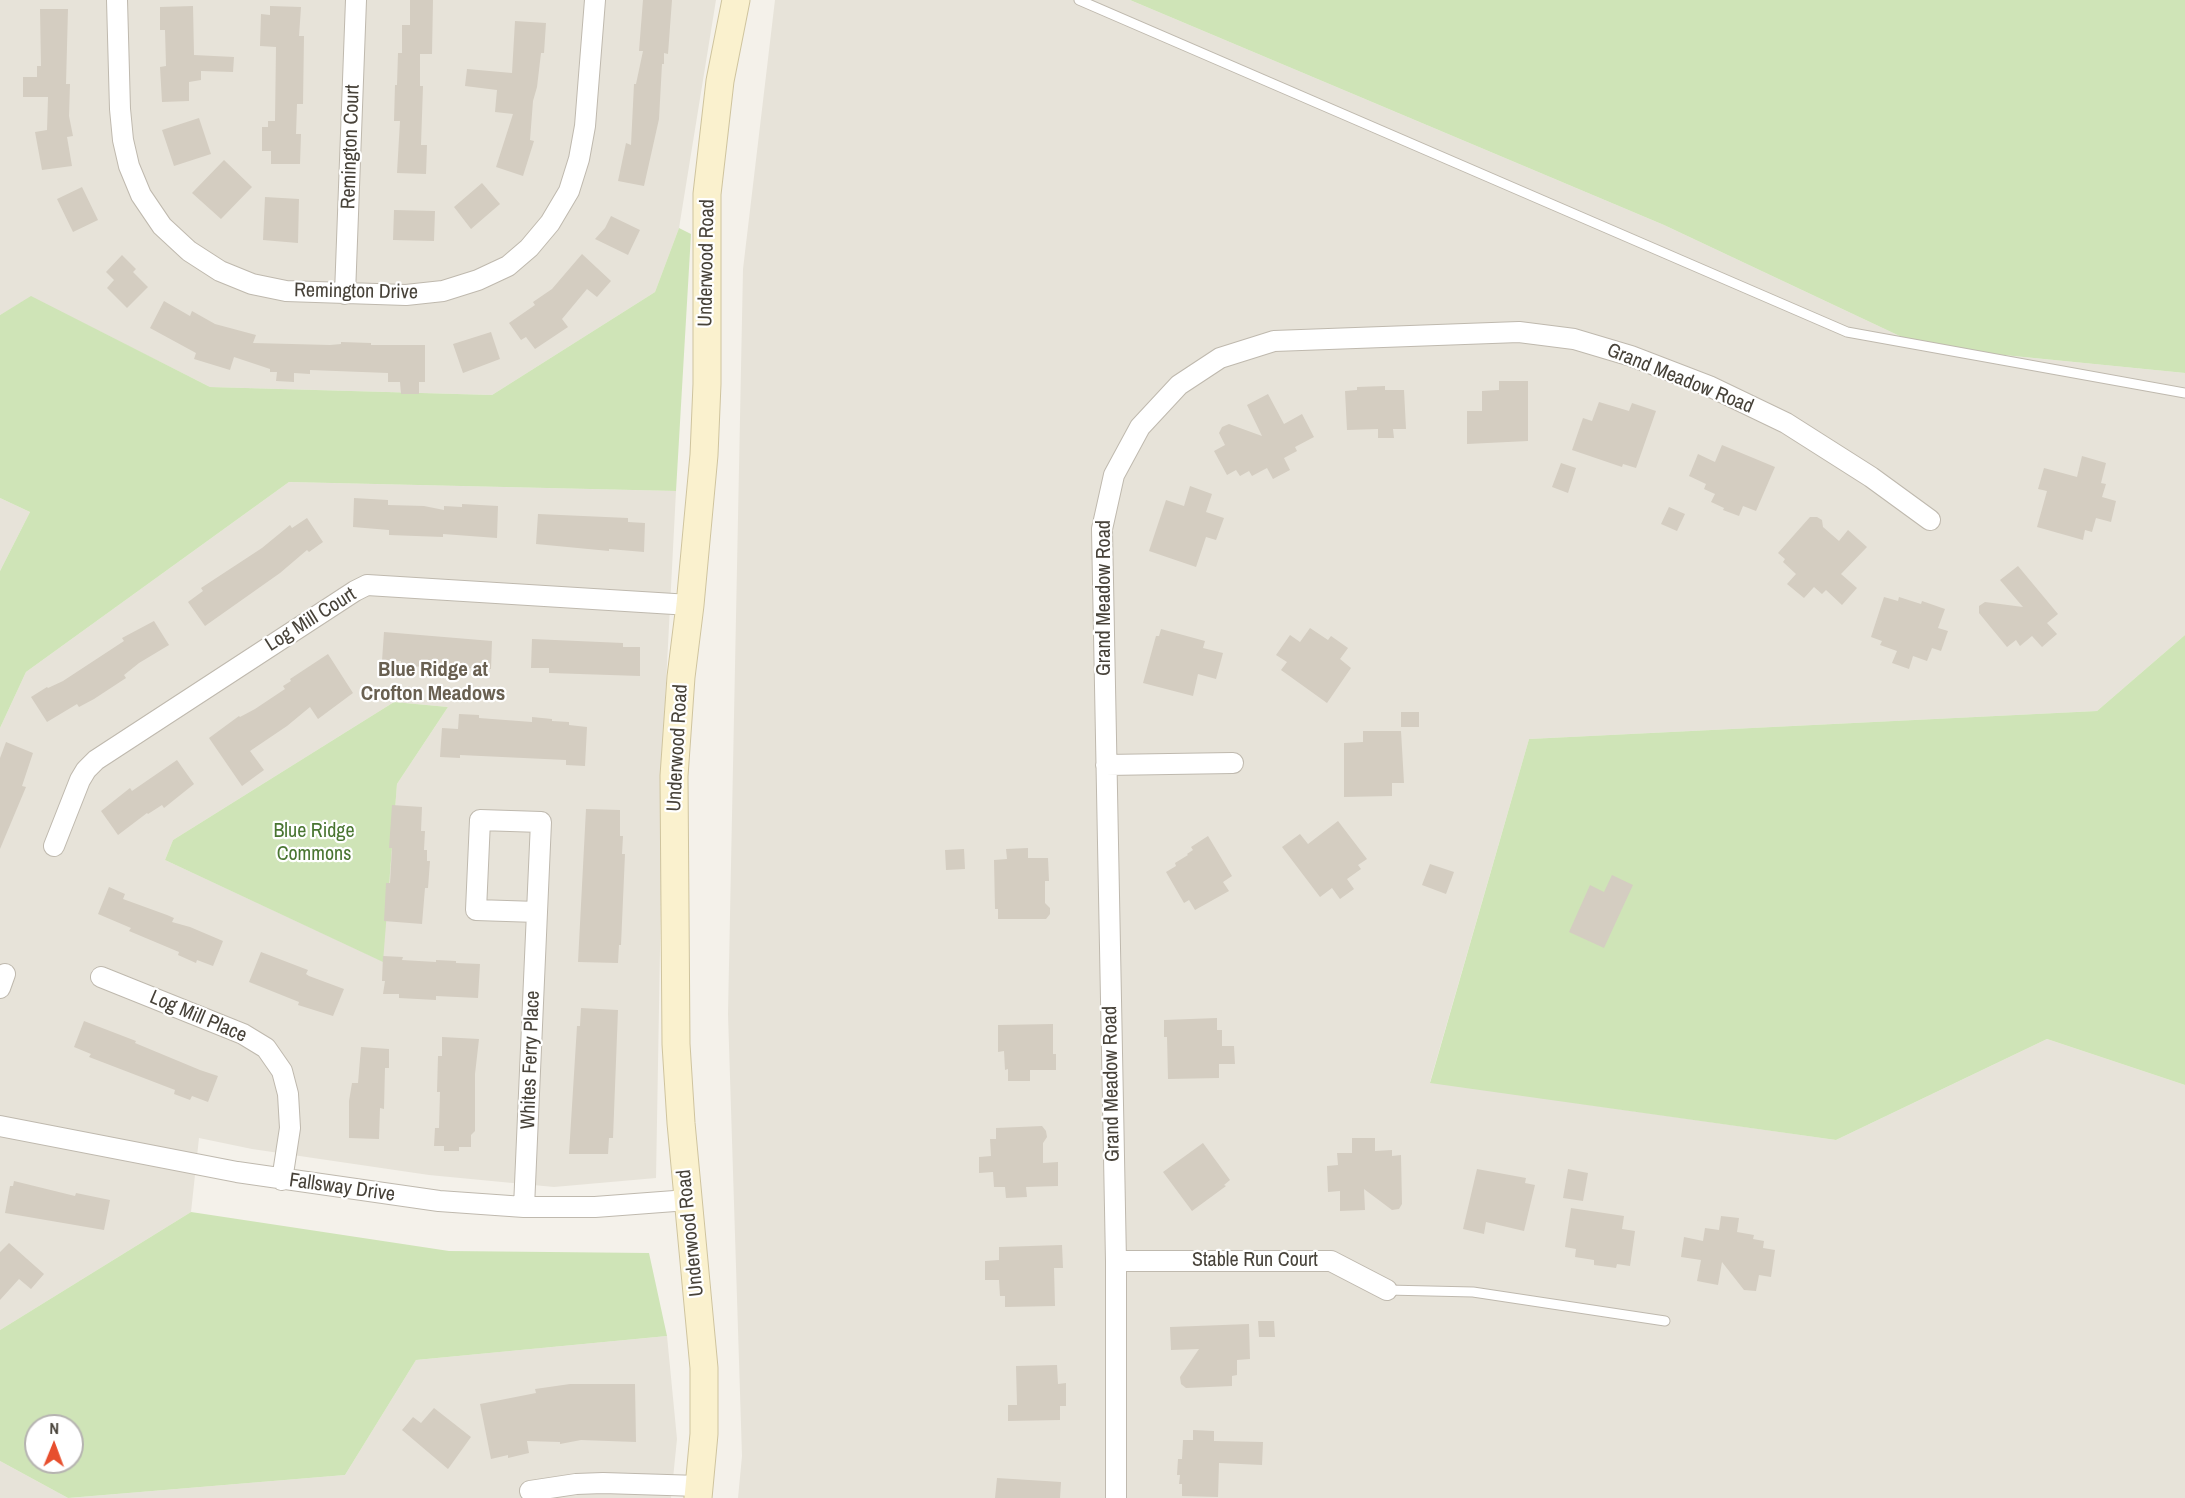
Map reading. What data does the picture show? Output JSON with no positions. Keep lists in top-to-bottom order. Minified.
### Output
{"streets":{"street":["Remington Court","Underwood Road","Remington Drive","Grand Meadow Road","Log Mill Court","Log Mill Place","Whites Ferry Place","Fallsway Drive","Stable Run Court"]},"crossings":[["Remington Court","Remington Drive"],["Underwood Road","Log Mill Court"],["Underwood Road","Fallsway Drive"],["Grand Meadow Road","Stable Run Court"],["Log Mill Place","Fallsway Drive"],["Whites Ferry Place","Fallsway Drive"]],"districts":["Blue Ridge at Crofton Meadows"],"parks":["Blue Ridge Commons"],"north":"top"}
